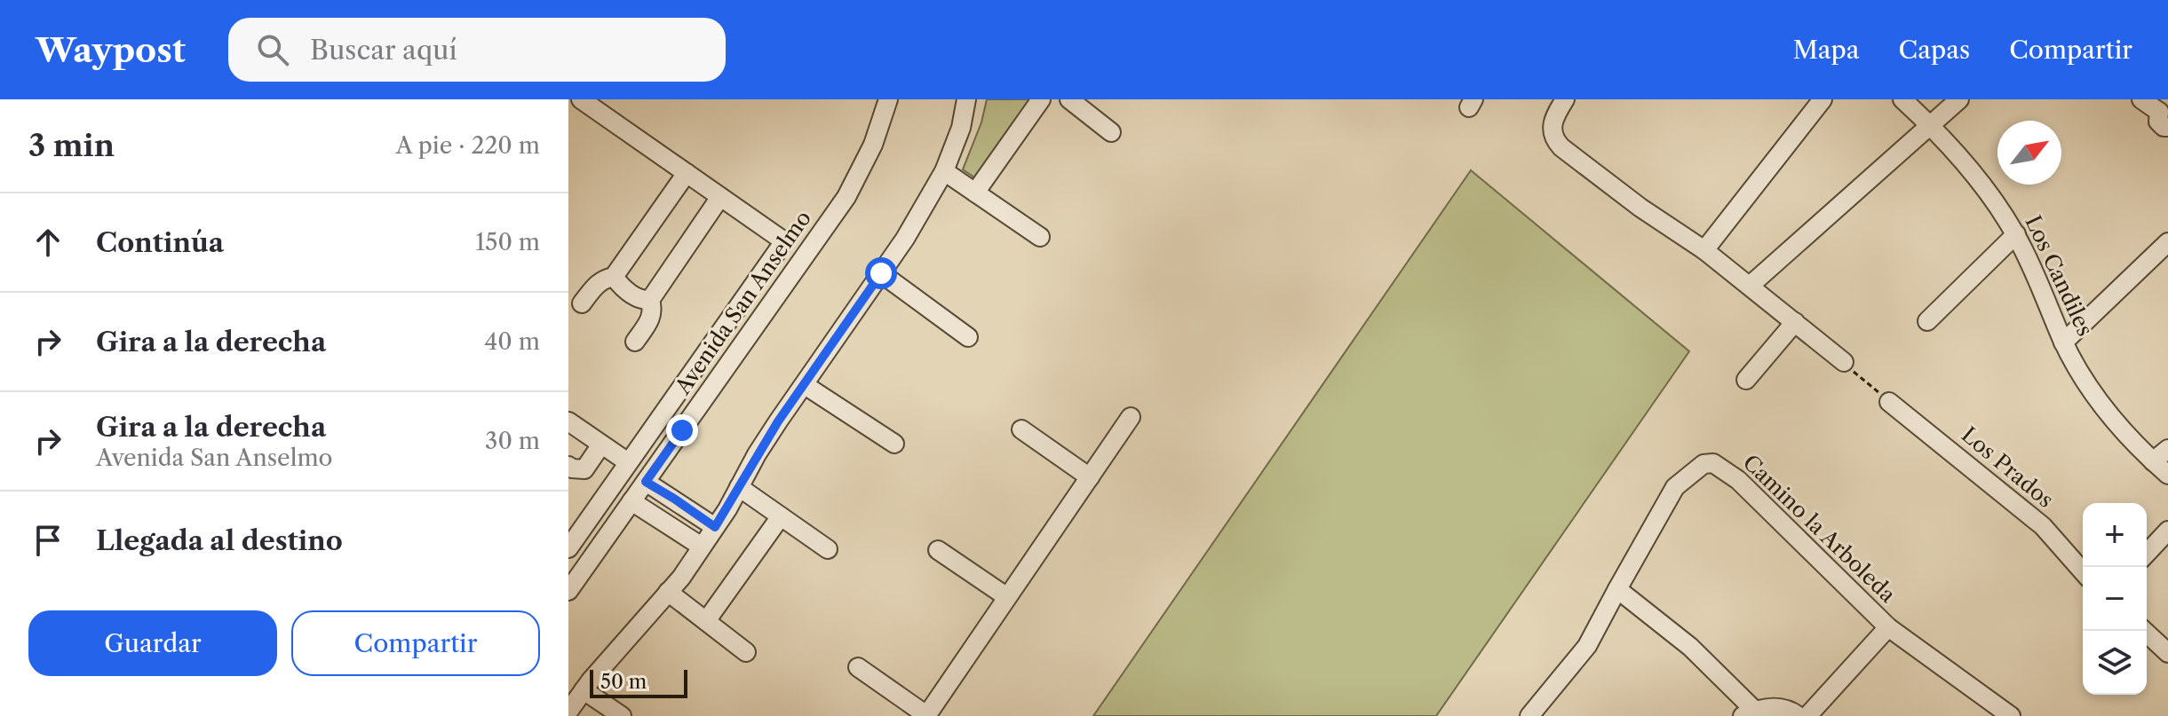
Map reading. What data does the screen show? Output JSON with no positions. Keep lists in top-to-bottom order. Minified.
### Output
{"streets":{"street":["Los Candiles","Avenida San Anselmo","Los Prados","Camino la Arboleda"]},"scale_bar":"50 m","north":"top right","page":{"header":"Waypost","search":"Buscar aquí","nav":["Mapa","Capas","Compartir"],"heading":["3 min","A pie · 220 m"],"list":[["Continúa","150 m"],["Gira a la derecha","40 m"],["Gira a la derecha","Avenida San Anselmo","30 m"],"Llegada al destino"],"map_buttons":["+","−"],"buttons":["Guardar","Compartir"],"scale":"50 m"}}
